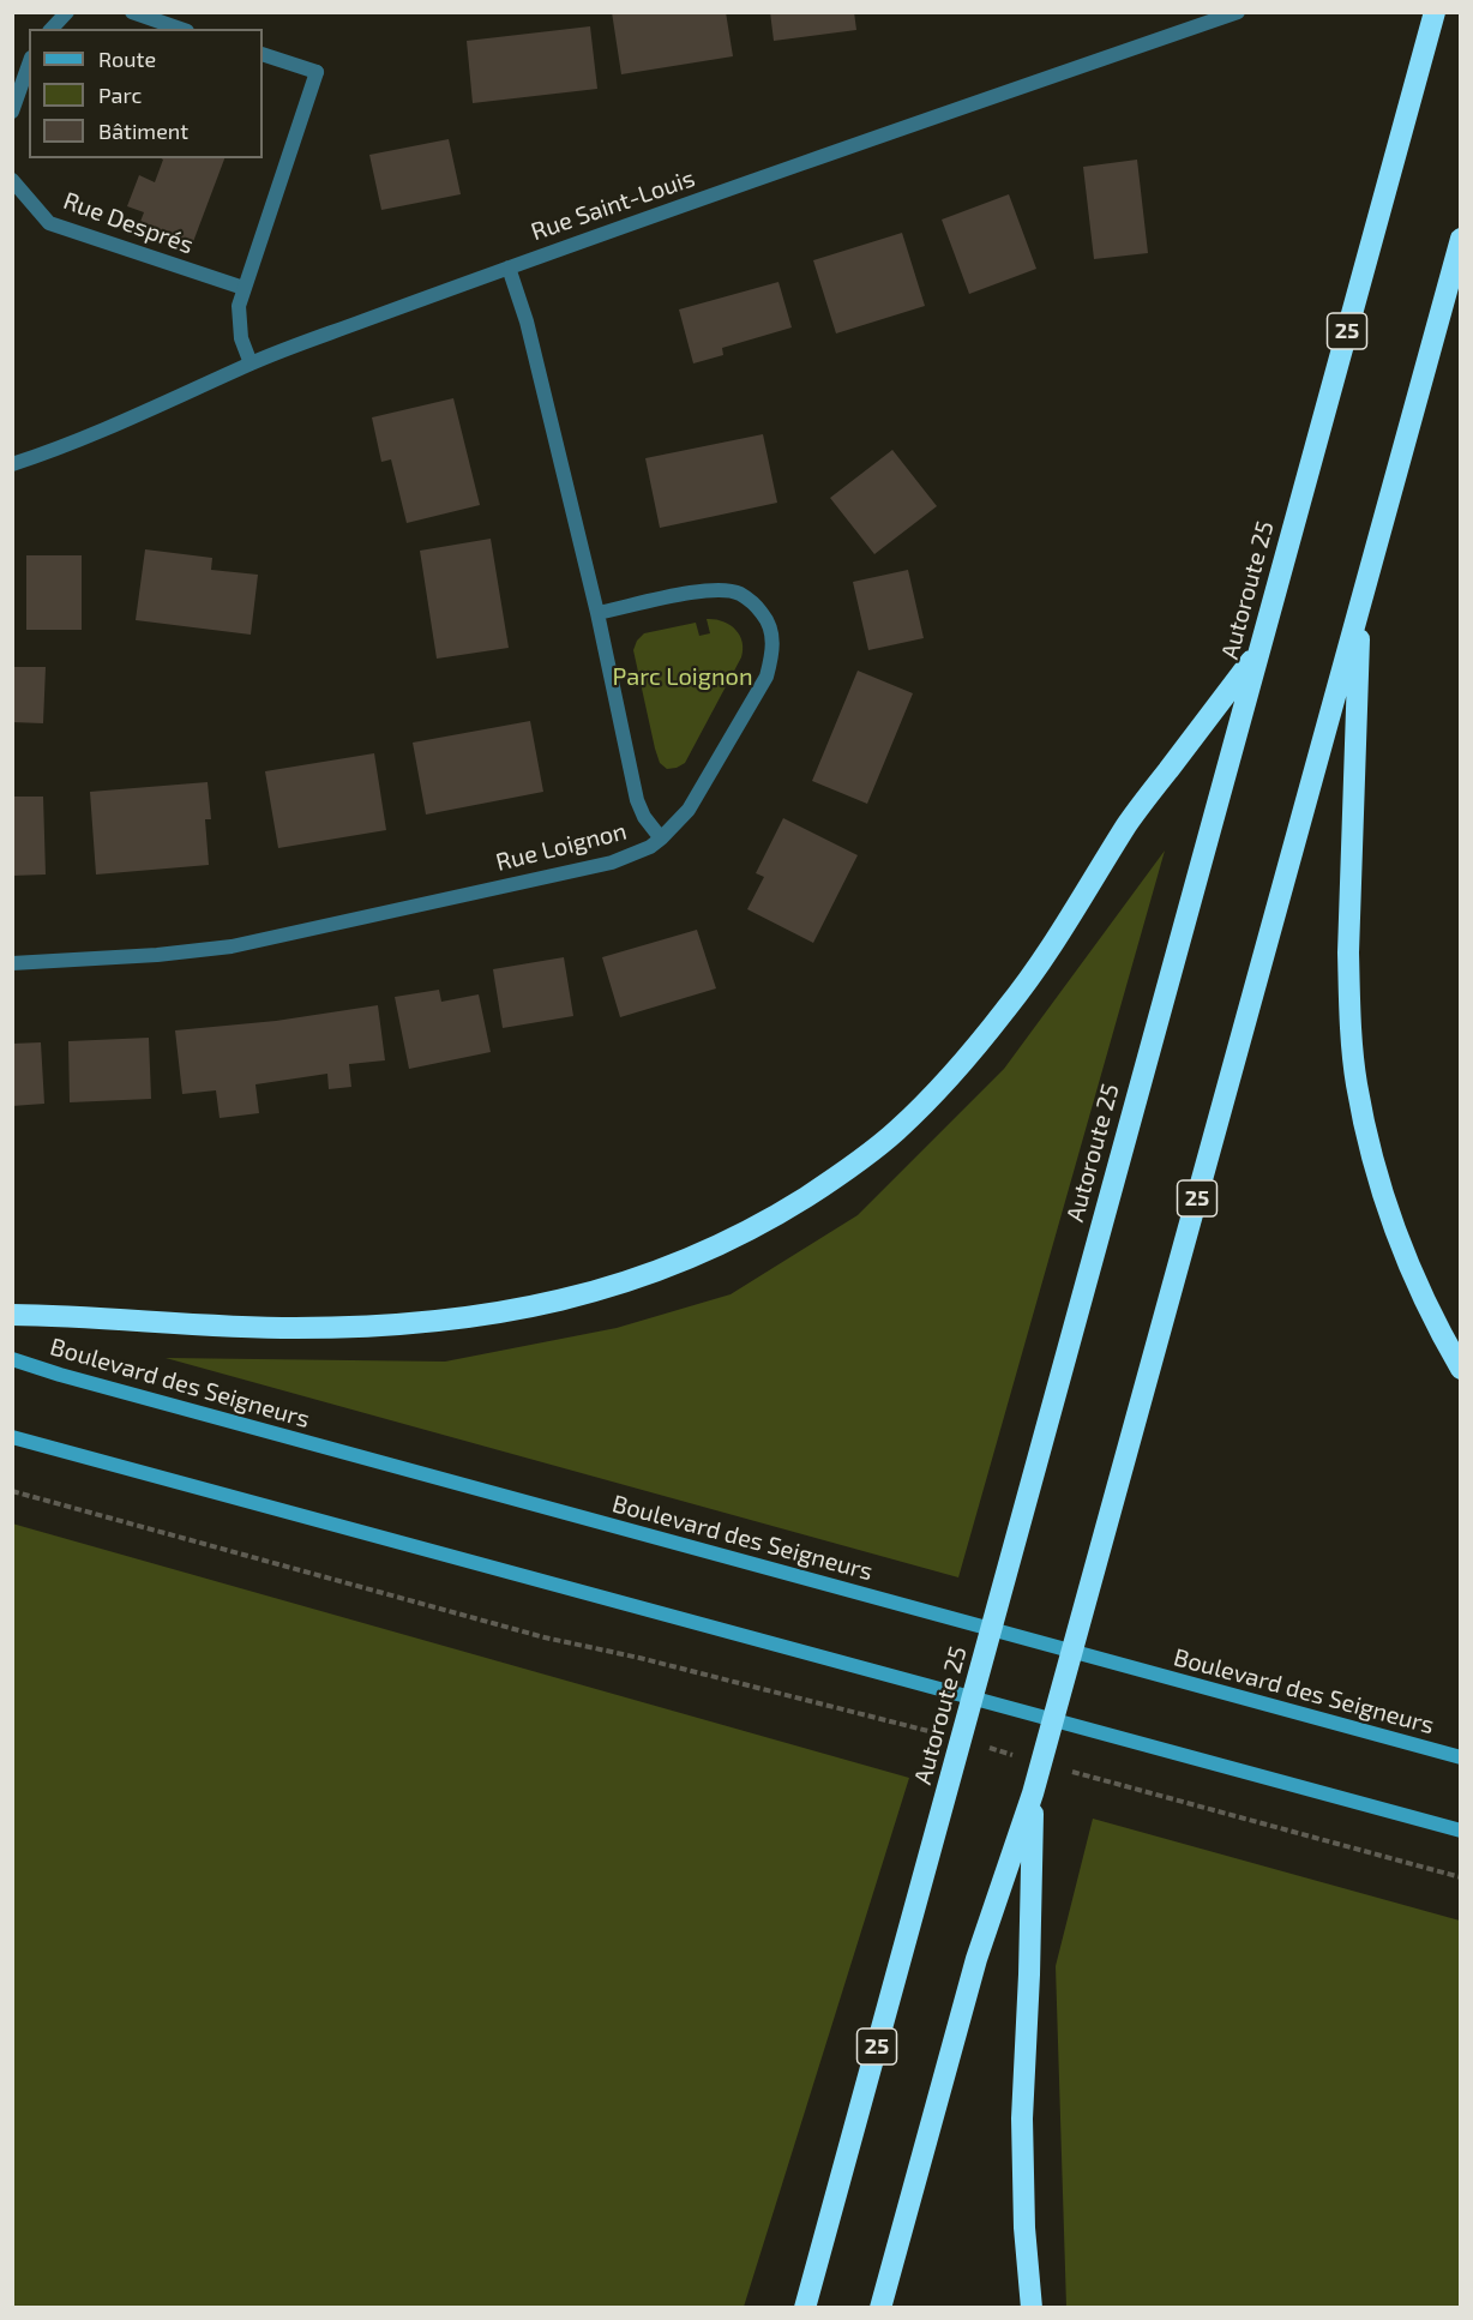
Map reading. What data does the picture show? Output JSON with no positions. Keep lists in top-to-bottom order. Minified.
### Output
{"streets":{"highway":["25","Autoroute 25"],"main road":["Boulevard des Seigneurs"],"street":["Rue Saint-Louis","Rue Després","Rue Loignon"]},"crossings":[["Rue Saint-Louis","Rue Loignon"]],"parks":["Parc Loignon"],"legend":["Route","Parc","Bâtiment"]}
